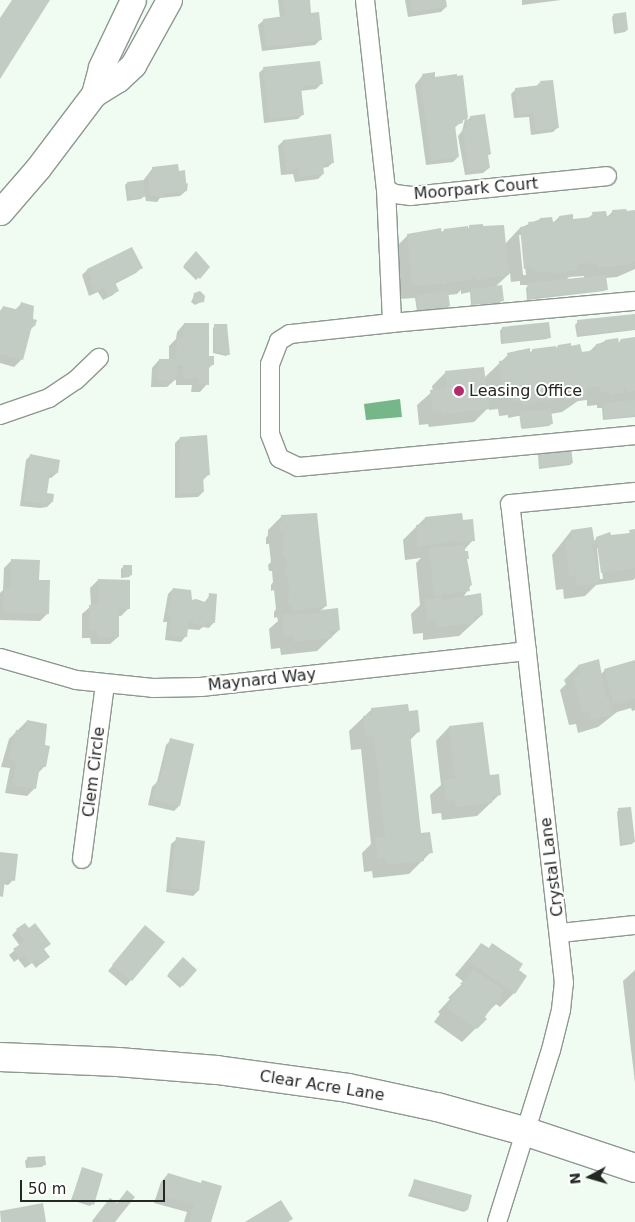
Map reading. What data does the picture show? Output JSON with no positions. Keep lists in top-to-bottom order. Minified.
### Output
{"streets":{"main road":["Clear Acre Lane"],"street":["Moorpark Court","Maynard Way","Clem Circle","Crystal Lane"]},"crossings":[["Maynard Way","Clem Circle"],["Maynard Way","Crystal Lane"],["Crystal Lane","Clear Acre Lane"]],"places":["Leasing Office"],"scale_bar":"50 m","north":"left"}
